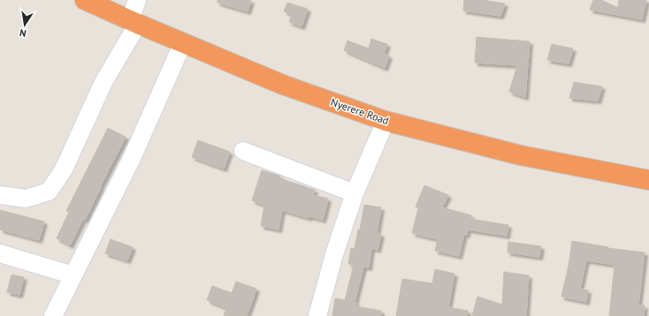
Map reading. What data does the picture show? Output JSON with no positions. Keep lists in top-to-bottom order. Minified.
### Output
{"streets":{"highway":["Nyerere Road"]},"north":"bottom"}
